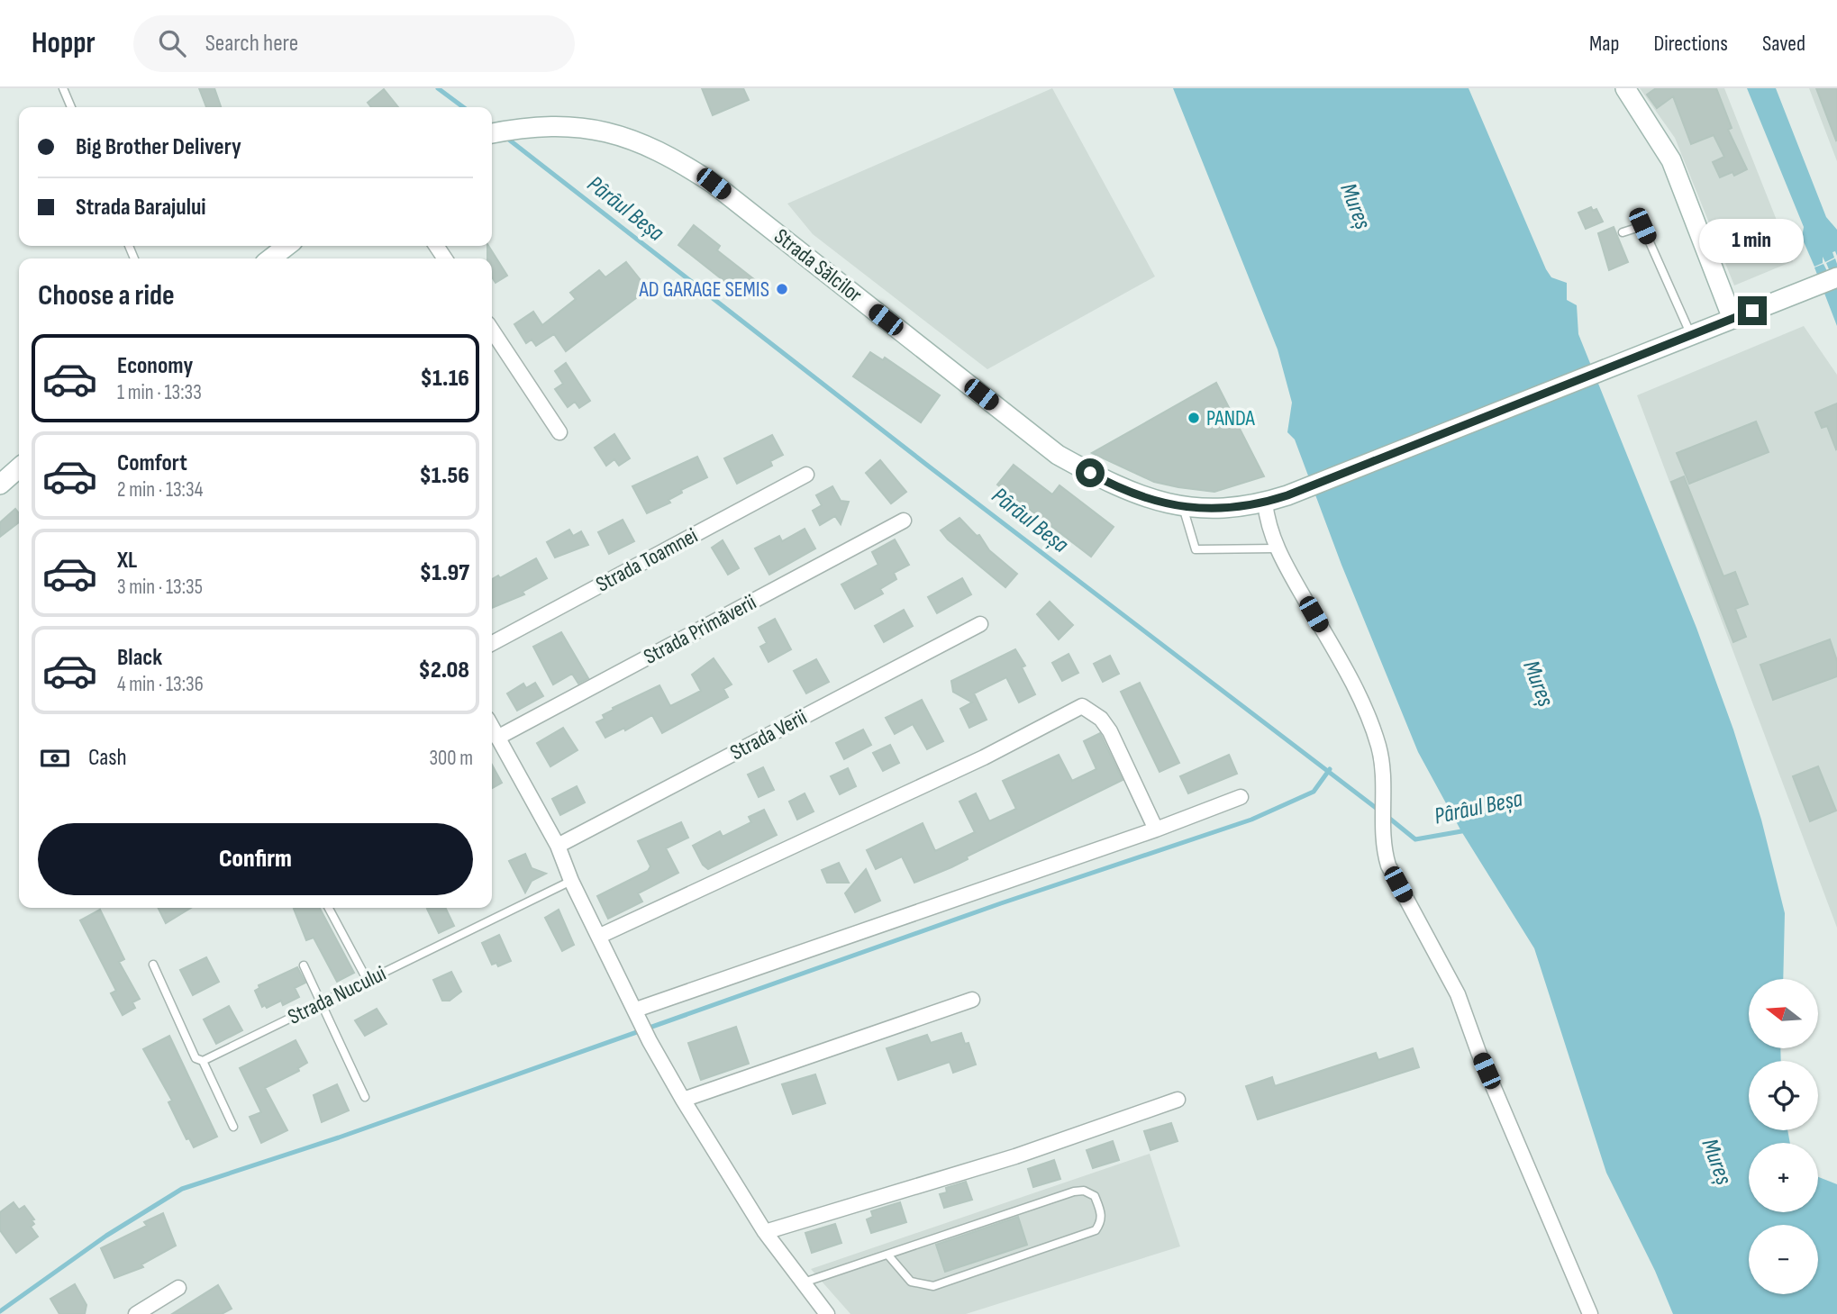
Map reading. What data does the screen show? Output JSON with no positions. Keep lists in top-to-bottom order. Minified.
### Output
{"streets":{"main road":["Strada Sălcilor"],"street":["Strada Toamnei","Strada Primăverii","Strada Verii"],"lane":["Strada Nucului"]},"water":["Mureș","Pârâul Beșa"],"places":["AD GARAGE SEMIS","PANDA"],"north":"left","page":{"header":"Hoppr","search":"Search here","nav":["Map","Directions","Saved"],"banner":["Big Brother Delivery","Strada Barajului"],"bubble":"1 min","heading":"Choose a ride","list":[{"name":"Economy","note":"1 min · 13:33","value":"$1.16"},{"name":"Comfort","note":"2 min · 13:34","value":"$1.56"},{"name":"XL","note":"3 min · 13:35","value":"$1.97"},{"name":"Black","note":"4 min · 13:36","value":"$2.08"}],"pay":["Cash","300 m"],"buttons":"Confirm","map_buttons":["+","−"]}}
